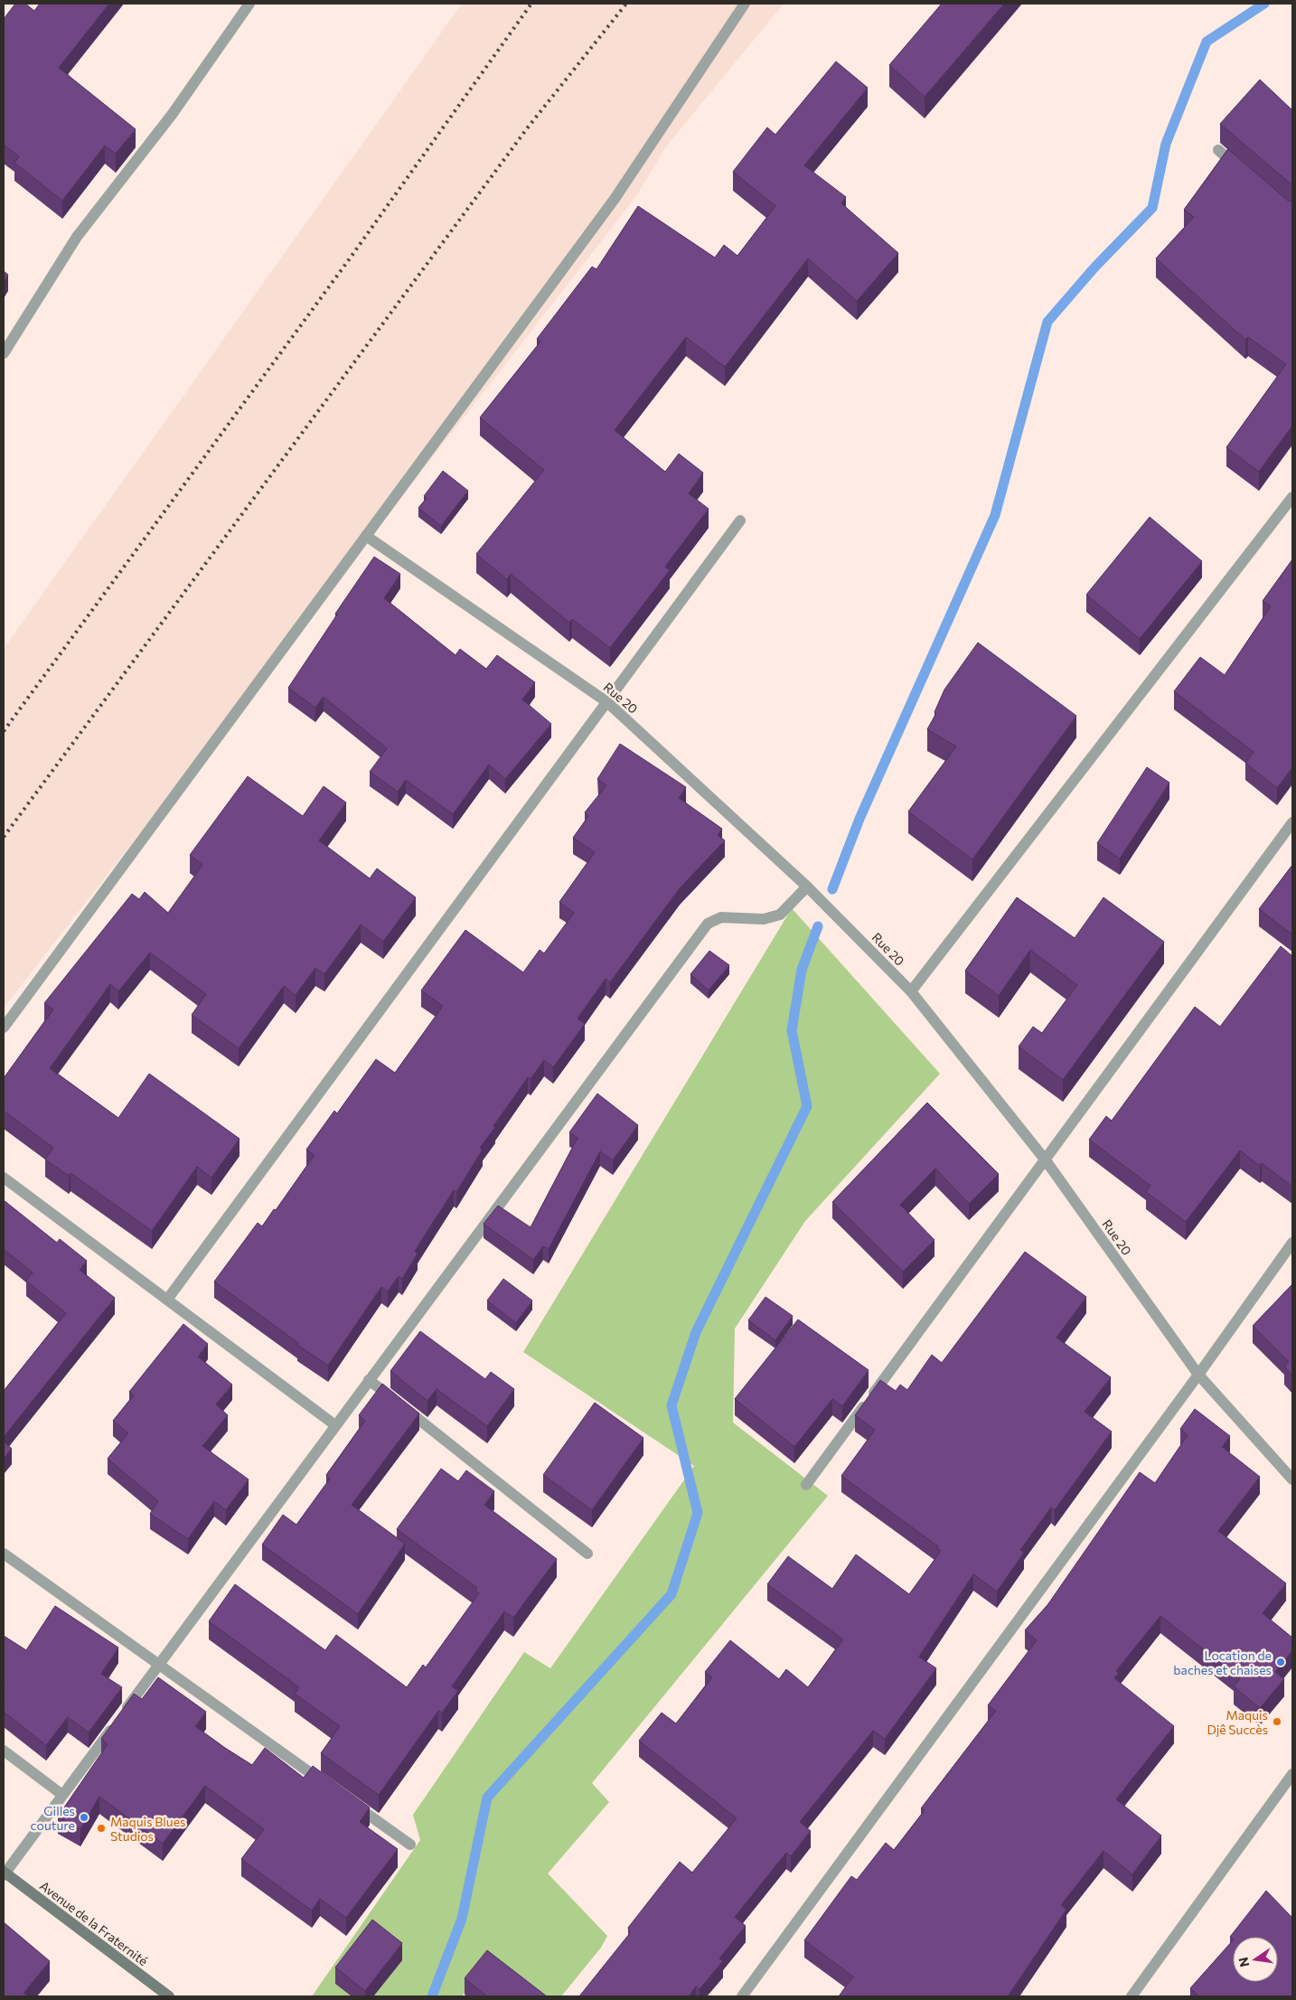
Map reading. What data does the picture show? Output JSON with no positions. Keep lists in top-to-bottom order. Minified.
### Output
{"streets":{"main road":["Avenue de la Fraternité"],"street":["Rue 20"]},"places":["Location de baches et chaises","Maquis Djê Succès","Gilles couture","Maquis Blues Studios"],"north":"left"}
